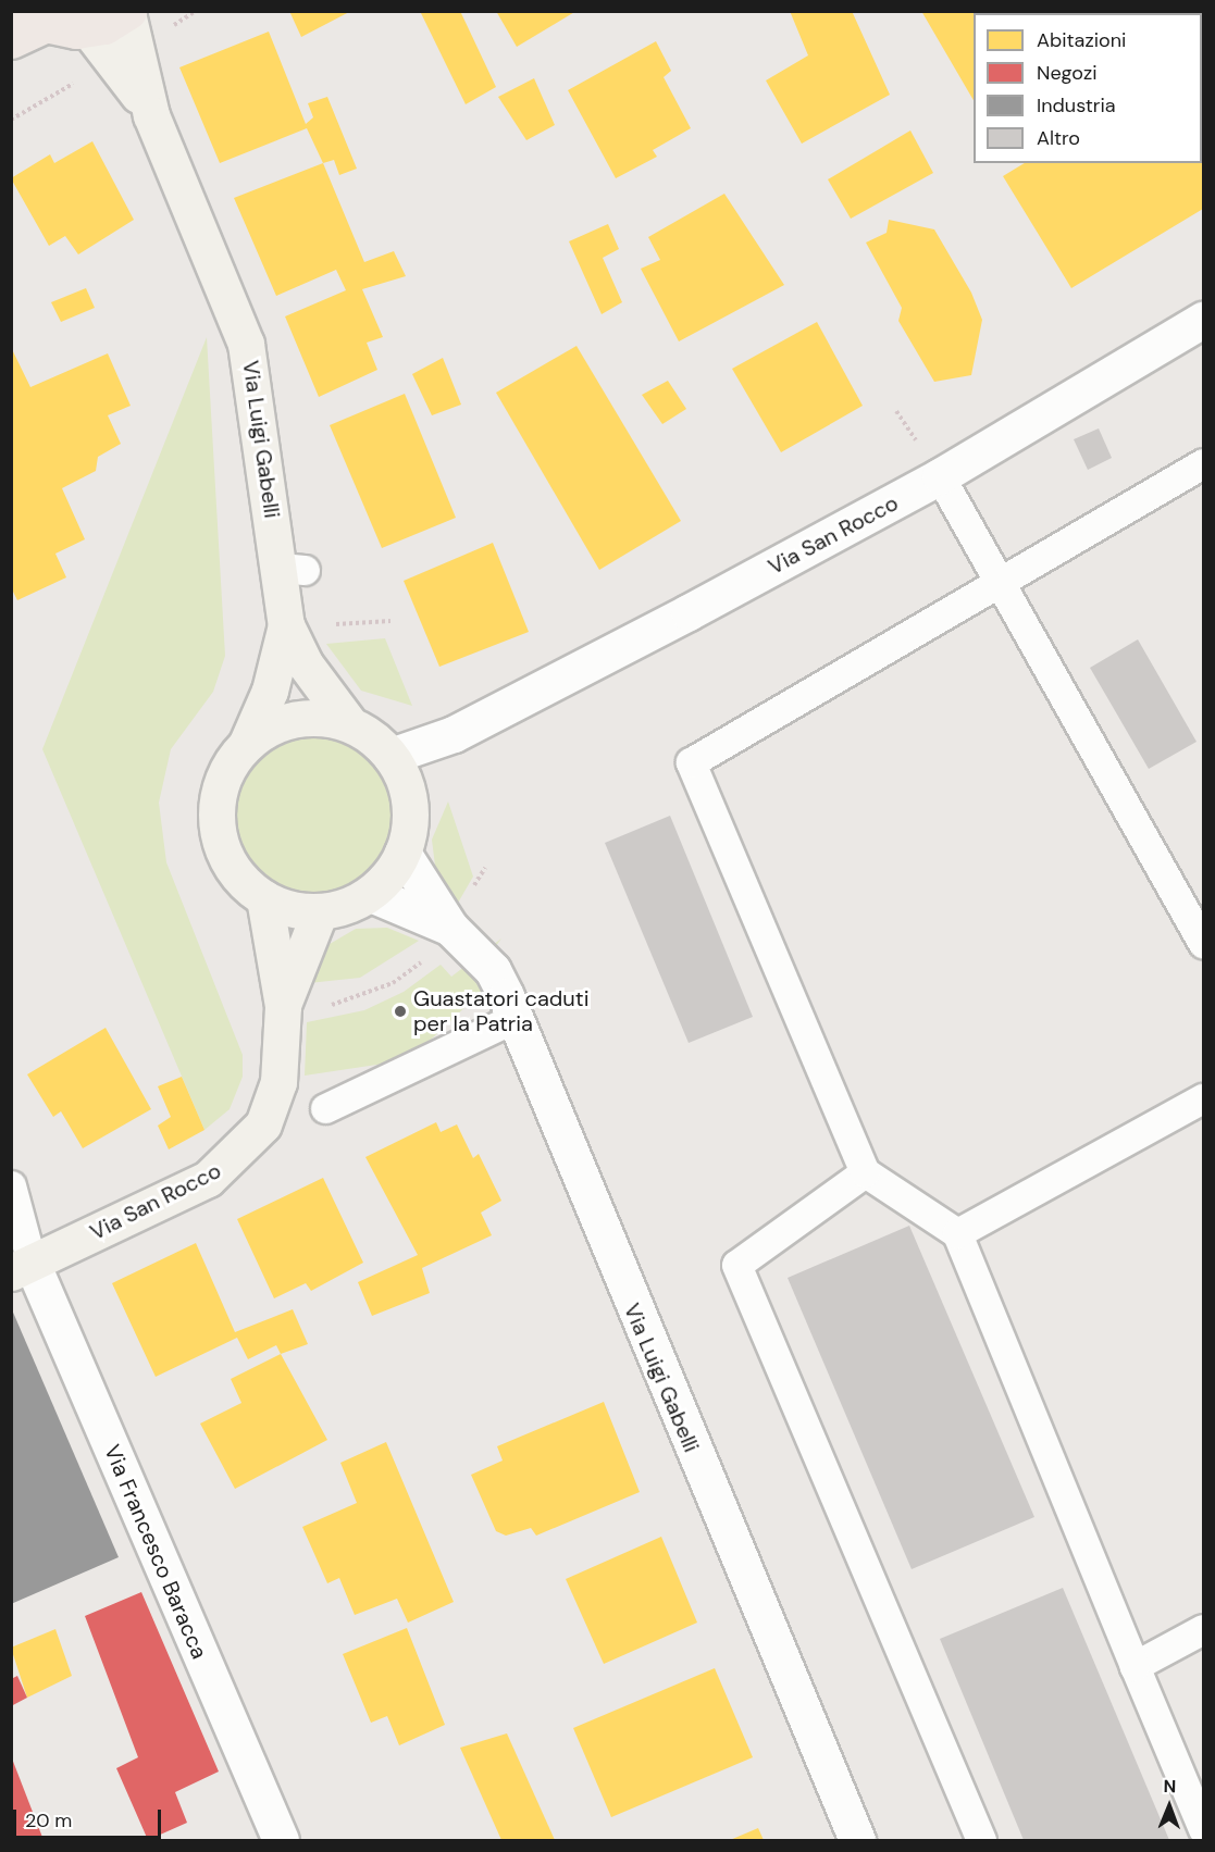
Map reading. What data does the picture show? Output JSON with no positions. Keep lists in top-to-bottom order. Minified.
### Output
{"streets":{"street":["Via Luigi Gabelli","Via San Rocco","Via Francesco Baracca"]},"crossings":[["Via Luigi Gabelli","Via San Rocco"],["Via San Rocco","Via Francesco Baracca"]],"places":["Guastatori caduti per la Patria"],"legend":["Abitazioni","Negozi","Industria","Altro"],"scale_bar":"20 m","north":"top"}
